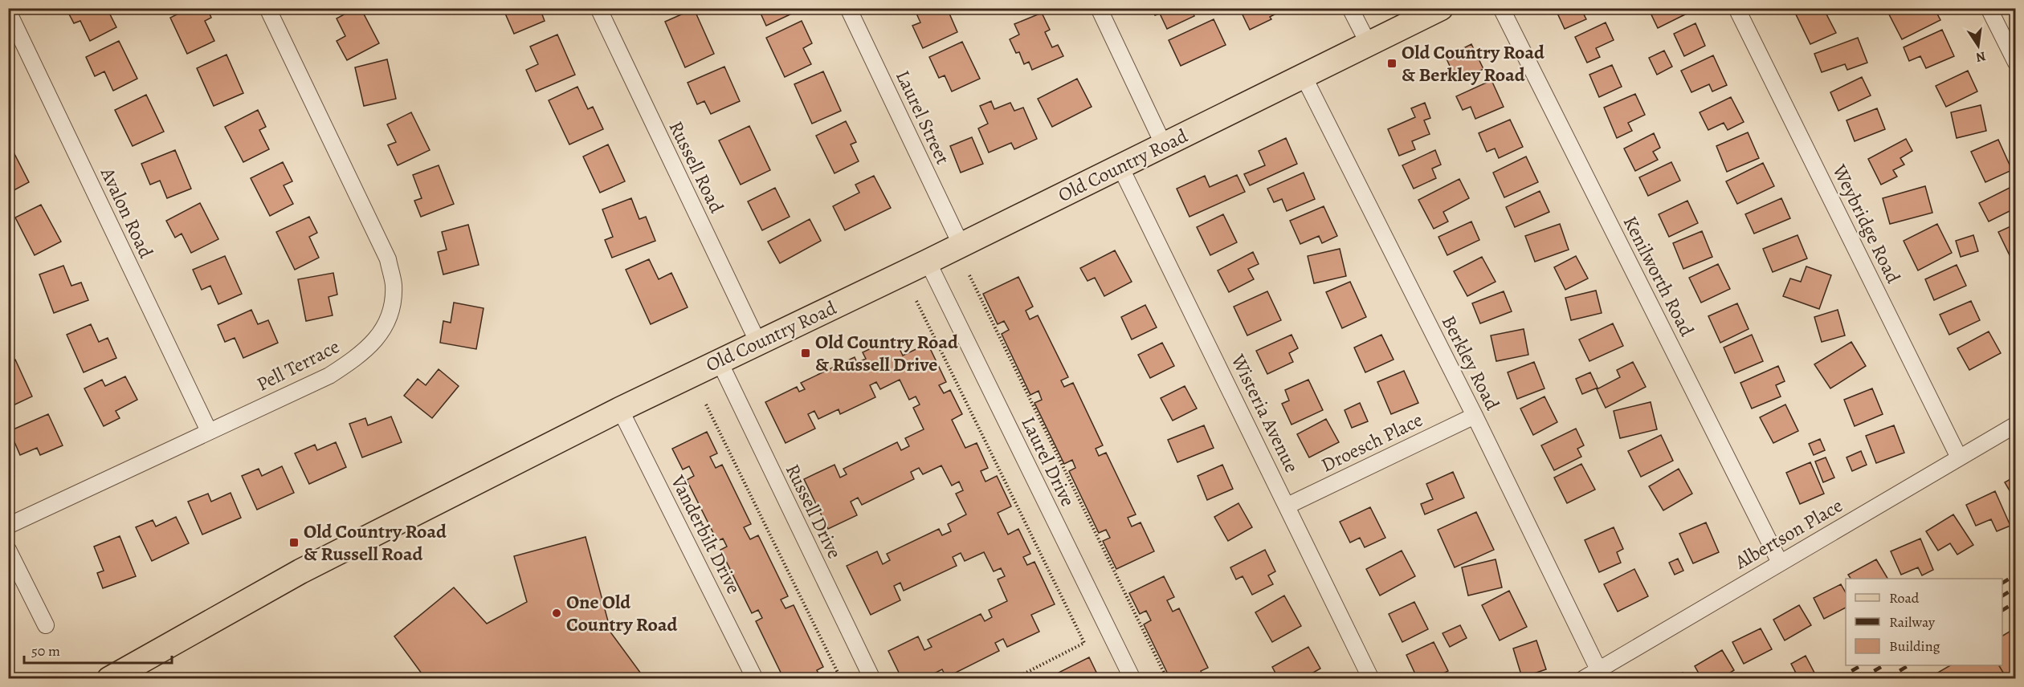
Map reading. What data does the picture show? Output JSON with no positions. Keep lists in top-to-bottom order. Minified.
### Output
{"streets":{"main road":["Old Country Road"],"street":["Laurel Street","Russell Road","Avalon Road","Weybridge Road","Kenilworth Road","Berkley Road","Pell Terrace","Wisteria Avenue","Droesch Place","Laurel Drive","Russell Drive","Albertson Place","Vanderbilt Drive"]},"crossings":[["Laurel Street","Old Country Road"],["Old Country Road","Russell Road"],["Old Country Road","Berkley Road"],["Old Country Road","Wisteria Avenue"],["Old Country Road","Laurel Drive"],["Old Country Road","Russell Drive"],["Old Country Road","Vanderbilt Drive"],["Avalon Road","Pell Terrace"],["Weybridge Road","Albertson Place"],["Kenilworth Road","Albertson Place"],["Berkley Road","Droesch Place"],["Berkley Road","Albertson Place"],["Wisteria Avenue","Droesch Place"]],"places":{"transit":["Old Country Road & Berkley Road","Old Country Road & Russell Drive","Old Country Road & Russell Road"],"other":["One Old Country Road"]},"legend":["Road","Railway","Building"],"scale_bar":"50 m","north":"bottom"}
